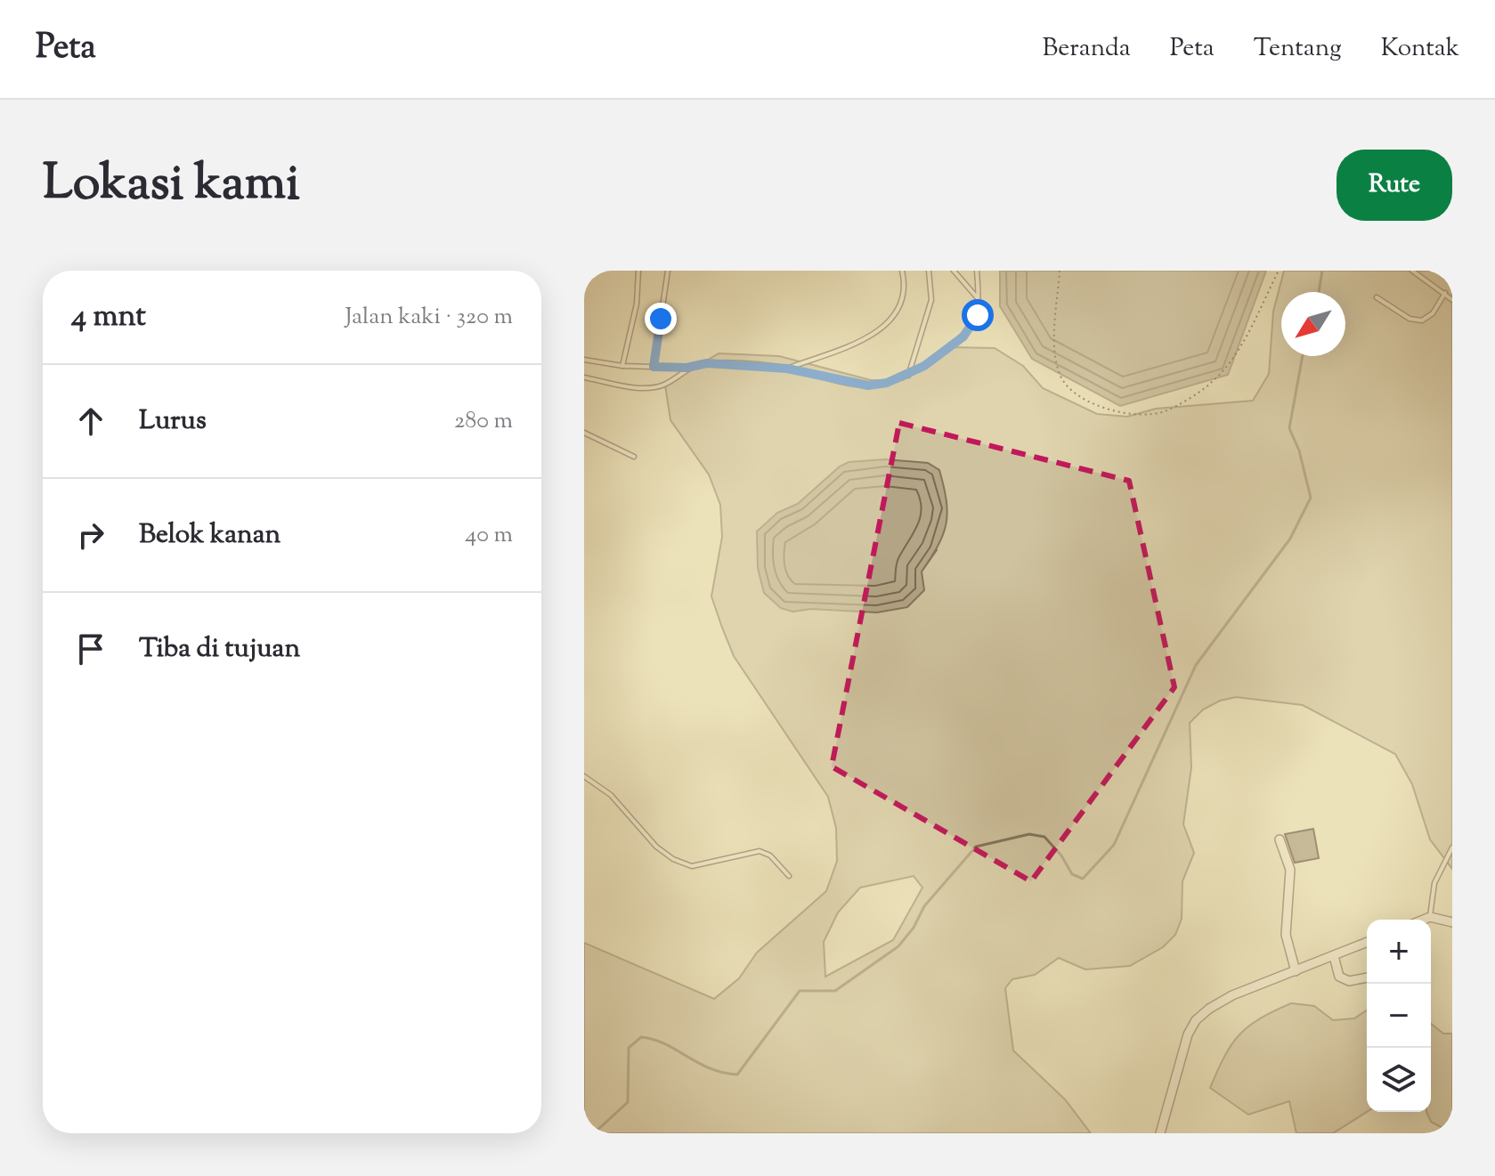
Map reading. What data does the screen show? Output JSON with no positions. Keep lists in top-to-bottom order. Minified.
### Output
{"north":"bottom left","page":{"header":"Peta","nav":["Beranda","Peta","Tentang","Kontak"],"title":"Lokasi kami","buttons":"Rute","heading":["4 mnt","Jalan kaki · 320 m"],"list":[["Lurus","280 m"],["Belok kanan","40 m"],"Tiba di tujuan"],"map_buttons":["+","−"]}}
